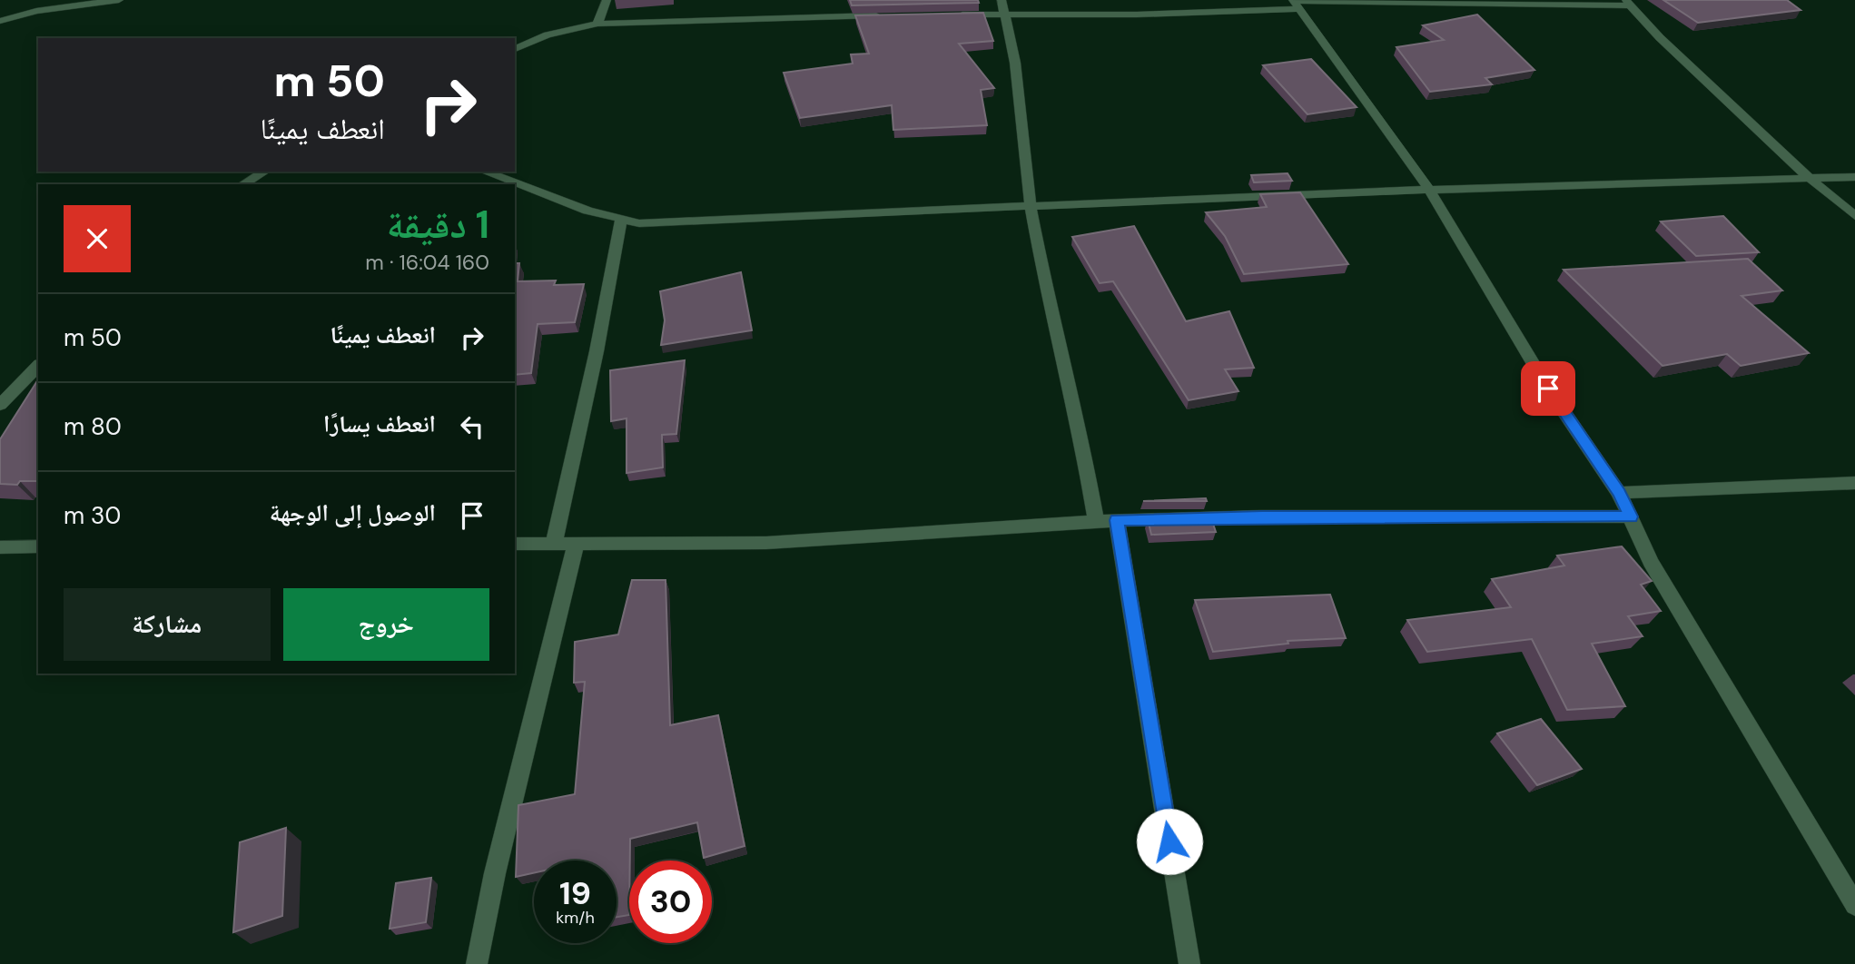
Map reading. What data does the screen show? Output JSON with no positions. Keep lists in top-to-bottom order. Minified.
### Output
{"page":{"turn":["50 m","انعطف يمينًا"],"heading":["1 دقيقة","160 m · 16:04"],"list":[{"name":"انعطف يمينًا","value":"50 m"},{"name":"انعطف يسارًا","value":"80 m"},{"name":"الوصول إلى الوجهة","value":"30 m"}],"buttons":["خروج","مشاركة"],"speed":"19 km/h","limit":"30"}}
